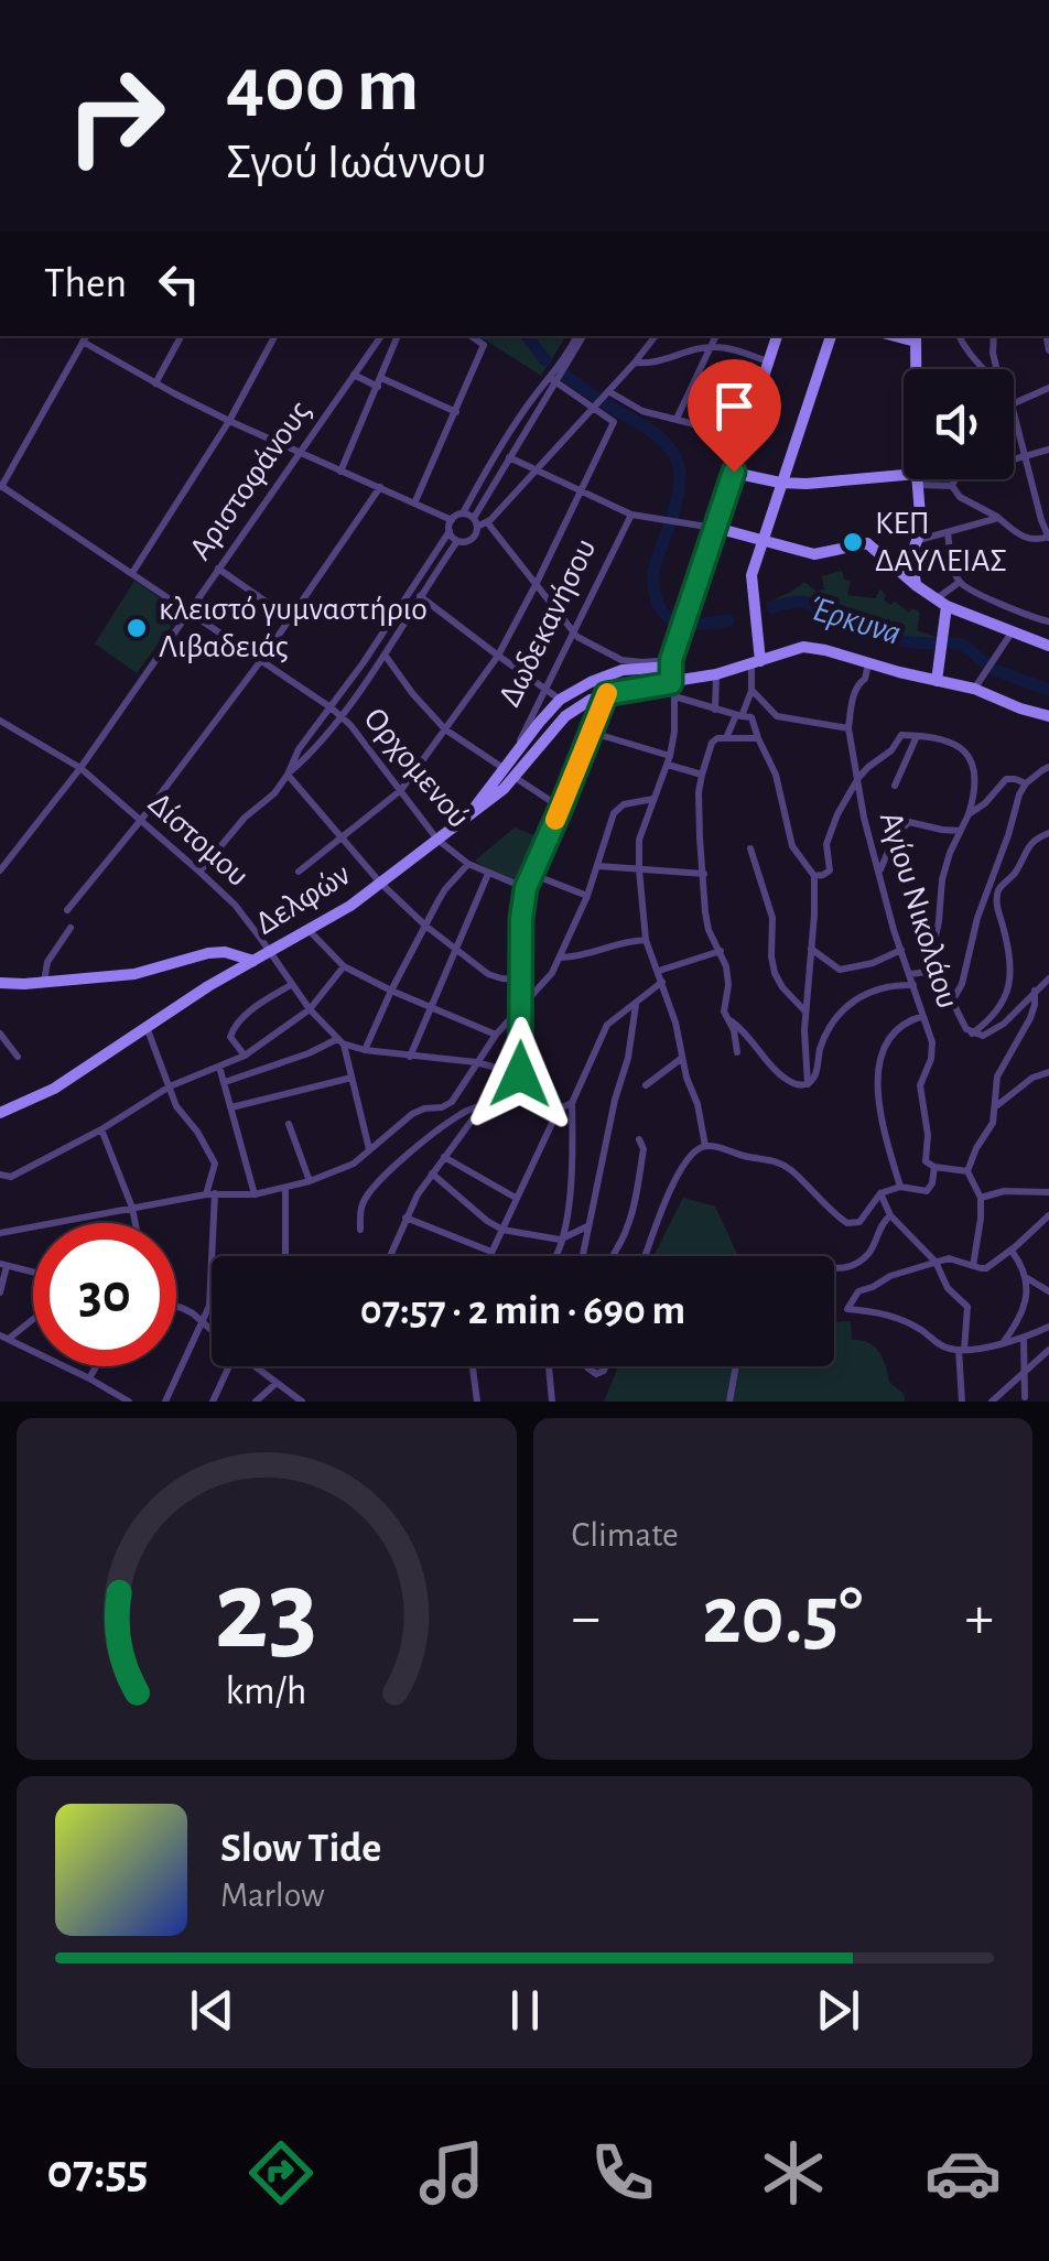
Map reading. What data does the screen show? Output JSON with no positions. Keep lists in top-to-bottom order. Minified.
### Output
{"streets":{"main road":["Δελφών"],"street":["Αριστοφάνους","Δωδεκανήσου","Ορχομενού","Δίστομου","Αγίου Νικολάου"]},"crossings":[["Αριστοφάνους","Ορχομενού"],["Αριστοφάνους","Δίστομου"],["Ορχομενού","Δελφών"],["Δίστομου","Δελφών"]],"water":["Έρκυνα"],"places":["ΚΕΠ ΔΑΥΛΕΙΑΣ","κλειστό γυμναστήριο Λιβαδειάς"],"page":{"turn":["400 m","Σγού Ιωάννου"],"then":"Then","limit":"30","trip":"07:57 · 2 min · 690 m","tile":"Climate","heat":["−","20.5°","+"],"song":["Slow Tide","Marlow"],"tabs":"07:55","gauge":["23","km/h"]}}
